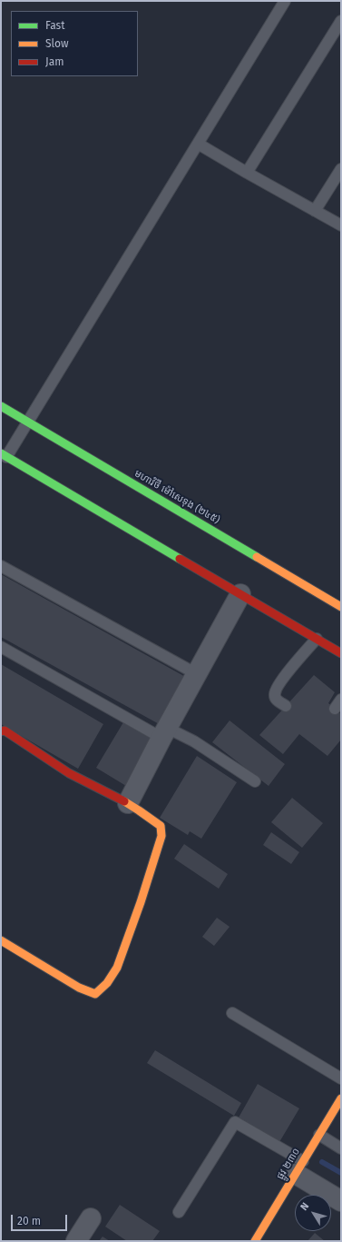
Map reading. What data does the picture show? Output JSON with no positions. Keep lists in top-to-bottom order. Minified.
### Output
{"streets":{"main road":["មហាវិថី ម៉ៅសេទុង (២៤៥)","ផ្លូវ ២៣០"]},"legend":["Fast","Slow","Jam"],"scale_bar":"20 m","north":"top left"}
